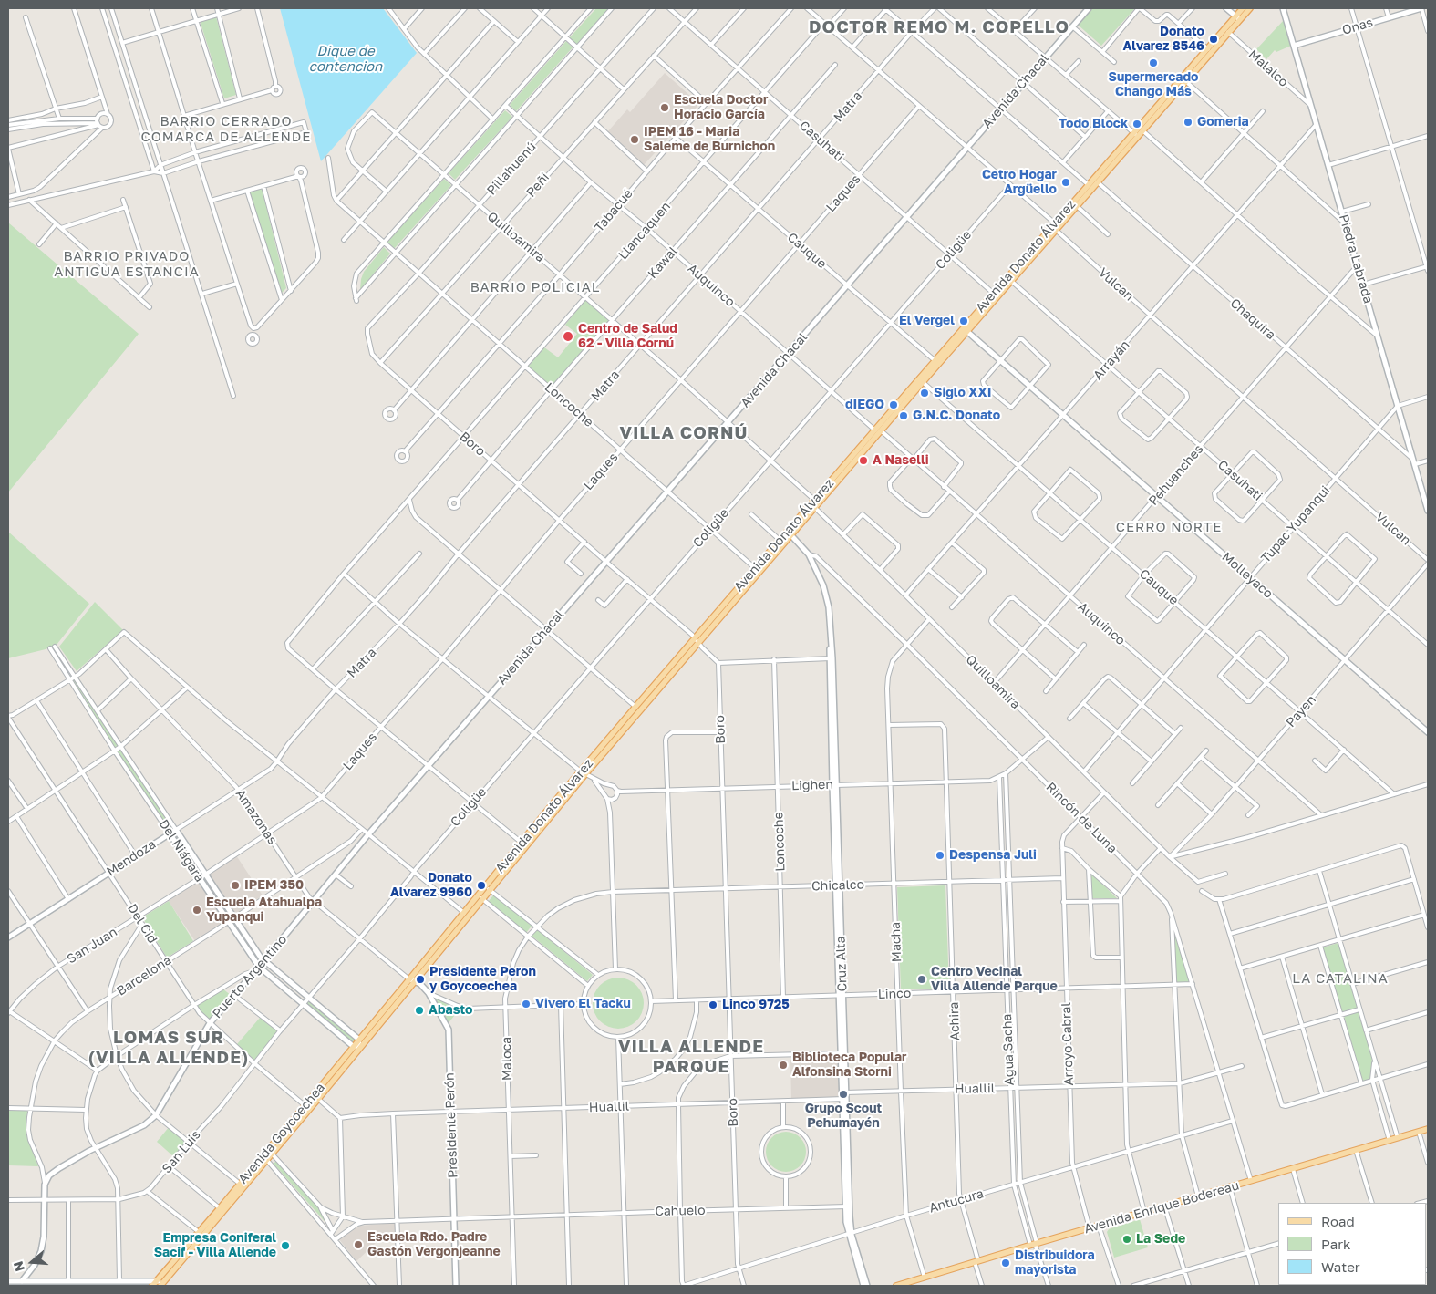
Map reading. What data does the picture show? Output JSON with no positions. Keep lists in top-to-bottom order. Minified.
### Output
{"streets":{"main road":["Onas","Avenida Chacal","Avenida Donato Álvarez","Piedra Labrada","Molleyaco","Rincón de Luna","Del Niágara","Mendoza","Cruz Alta","Puerto Argentino","Presidente Perón","Avenida Goycoechea","Avenida Enrique Bodereau"],"street":["Malalco","Matra","Casuhati","Pillahuenú","Peñi","Laques","Tabacué","Llancaquen","Quilloamira","Coligüe","Cauque","Kawal","Vulcan","Auquinco","Chaquira","Arrayán","Loncoche","Boro","Pehuanches","Tupac Yupanqui","Payen","Lighen","Amazonas","Chicalco","Del Cid","Macha","San Juan","Barcelona","Linco","Achira","Arroyo Cabral","Agua Sacha","Maloca","Huallil","San Luis","Antucura","Cahuelo"]},"crossings":[["Onas","Piedra Labrada"],["Malalco","Avenida Donato Álvarez"],["Malalco","Piedra Labrada"],["Avenida Chacal","Casuhati"],["Avenida Chacal","Quilloamira"],["Avenida Chacal","Cauque"],["Avenida Chacal","Auquinco"],["Avenida Chacal","Loncoche"],["Avenida Chacal","Boro"],["Avenida Chacal","Puerto Argentino"],["Matra","Casuhati"],["Matra","Quilloamira"],["Matra","Cauque"],["Matra","Auquinco"],["Matra","Loncoche"],["Matra","Boro"],["Matra","Mendoza"],["Casuhati","Peñi"],["Casuhati","Laques"],["Casuhati","Tabacué"],["Casuhati","Llancaquen"],["Casuhati","Coligüe"],["Casuhati","Avenida Donato Álvarez"],["Casuhati","Kawal"],["Casuhati","Arrayán"],["Casuhati","Pehuanches"],["Casuhati","Tupac Yupanqui"],["Casuhati","Payen"],["Pillahuenú","Quilloamira"],["Pillahuenú","Auquinco"],["Pillahuenú","Loncoche"],["Pillahuenú","Boro"],["Peñi","Quilloamira"],["Peñi","Auquinco"],["Peñi","Loncoche"],["Peñi","Boro"],["Laques","Quilloamira"],["Laques","Cauque"],["Laques","Auquinco"],["Laques","Loncoche"],["Laques","Boro"],["Laques","San Juan"],["Tabacué","Quilloamira"],["Tabacué","Cauque"],["Tabacué","Auquinco"],["Tabacué","Loncoche"],["Tabacué","Boro"],["Llancaquen","Quilloamira"],["Llancaquen","Cauque"],["Llancaquen","Auquinco"],["Llancaquen","Loncoche"],["Llancaquen","Boro"],["Quilloamira","Coligüe"],["Quilloamira","Avenida Donato Álvarez"],["Quilloamira","Kawal"],["Quilloamira","Arrayán"],["Quilloamira","Pehuanches"],["Quilloamira","Tupac Yupanqui"],["Quilloamira","Payen"],["Quilloamira","Macha"],["Quilloamira","Arroyo Cabral"],["Coligüe","Cauque"],["Coligüe","Auquinco"],["Coligüe","Loncoche"],["Coligüe","Boro"],["Cauque","Avenida Donato Álvarez"],["Cauque","Kawal"],["Cauque","Arrayán"],["Cauque","Pehuanches"],["Cauque","Tupac Yupanqui"],["Cauque","Payen"],["Avenida Donato Álvarez","Vulcan"],["Avenida Donato Álvarez","Auquinco"],["Avenida Donato Álvarez","Chaquira"],["Avenida Donato Álvarez","Loncoche"],["Avenida Donato Álvarez","Boro"],["Avenida Donato Álvarez","Molleyaco"],["Avenida Donato Álvarez","Amazonas"],["Avenida Donato Álvarez","Rincón de Luna"],["Avenida Donato Álvarez","Presidente Perón"],["Avenida Donato Álvarez","Avenida Goycoechea"],["Piedra Labrada","Chaquira"],["Piedra Labrada","Arrayán"],["Piedra Labrada","Pehuanches"],["Piedra Labrada","Tupac Yupanqui"],["Kawal","Auquinco"],["Kawal","Loncoche"],["Kawal","Boro"],["Vulcan","Arrayán"],["Vulcan","Pehuanches"],["Vulcan","Tupac Yupanqui"],["Vulcan","Payen"],["Auquinco","Arrayán"],["Auquinco","Pehuanches"],["Auquinco","Tupac Yupanqui"],["Auquinco","Payen"],["Chaquira","Arrayán"],["Chaquira","Pehuanches"],["Chaquira","Tupac Yupanqui"],["Arrayán","Molleyaco"],["Loncoche","Lighen"],["Loncoche","Chicalco"],["Loncoche","Linco"],["Boro","Lighen"],["Boro","Chicalco"],["Boro","Linco"],["Boro","Huallil"],["Boro","Antucura"],["Boro","Cahuelo"],["Pehuanches","Molleyaco"],["Tupac Yupanqui","Molleyaco"],["Molleyaco","Payen"],["Lighen","Macha"],["Lighen","Cruz Alta"],["Lighen","Achira"],["Lighen","Agua Sacha"],["Amazonas","Mendoza"],["Amazonas","San Juan"],["Amazonas","Barcelona"],["Amazonas","Puerto Argentino"],["Amazonas","Presidente Perón"],["Amazonas","Avenida Goycoechea"],["Rincón de Luna","Macha"],["Rincón de Luna","Cruz Alta"],["Rincón de Luna","Linco"],["Rincón de Luna","Arroyo Cabral"],["Rincón de Luna","Huallil"],["Rincón de Luna","Antucura"],["Rincón de Luna","Avenida Enrique Bodereau"],["Del Niágara","Mendoza"],["Del Niágara","San Juan"],["Del Niágara","Barcelona"],["Del Niágara","Puerto Argentino"],["Del Niágara","Avenida Goycoechea"],["Del Niágara","San Luis"],["Mendoza","Del Cid"],["Chicalco","Macha"],["Chicalco","Cruz Alta"],["Chicalco","Achira"],["Chicalco","Arroyo Cabral"],["Chicalco","Agua Sacha"],["Chicalco","Maloca"],["Del Cid","San Juan"],["Del Cid","Barcelona"],["Del Cid","Puerto Argentino"],["Del Cid","Avenida Goycoechea"],["Del Cid","San Luis"],["Macha","Linco"],["Macha","Achira"],["Macha","Huallil"],["Macha","Antucura"],["Macha","Avenida Enrique Bodereau"],["Cruz Alta","Linco"],["Cruz Alta","Huallil"],["Cruz Alta","Antucura"],["Cruz Alta","Cahuelo"],["Barcelona","Puerto Argentino"],["Linco","Achira"],["Linco","Arroyo Cabral"],["Linco","Agua Sacha"],["Achira","Huallil"],["Achira","Antucura"],["Achira","Avenida Enrique Bodereau"],["Arroyo Cabral","Huallil"],["Arroyo Cabral","Antucura"],["Arroyo Cabral","Avenida Enrique Bodereau"],["Agua Sacha","Huallil"],["Agua Sacha","Antucura"],["Agua Sacha","Avenida Enrique Bodereau"],["Maloca","Huallil"],["Maloca","Cahuelo"],["Huallil","Presidente Perón"],["Presidente Perón","Avenida Goycoechea"],["Presidente Perón","Cahuelo"]],"districts":["DOCTOR REMO M. COPELLO","BARRIO CERRADO COMARCA DE ALLENDE","BARRIO PRIVADO ANTIGUA ESTANCIA","BARRIO POLICIAL","VILLA CORNÚ","CERRO NORTE","LA CATALINA","LOMAS SUR (VILLA ALLENDE)","VILLA ALLENDE PARQUE"],"water":["Dique de contencion"],"places":["Donato Alvarez 8546","Supermercado Chango Más","Escuela Doctor Horacio García","Gomeria","Todo Block","IPEM 16 - Maria Saleme de Burnichon","Cetro Hogar Argüello","El Vergel","Centro de Salud 62 - Villa Cornú","Siglo XXI","dIEGO","G.N.C. Donato","A Naselli","Despensa Juli","IPEM 350","Donato Alvarez 9960","Escuela Atahualpa Yupanqui","Presidente Peron y Goycoechea","Centro Vecinal Villa Allende Parque","Vivero El Tacku","Linco 9725","Abasto","Biblioteca Popular Alfonsina Storni","Grupo Scout Pehumayén","La Sede","Escuela Rdo. Padre Gastón Vergonjeanne","Empresa Coniferal Sacif - Villa Allende","Distribuidora mayorista"],"legend":["Road","Park","Water"],"north":"left"}
